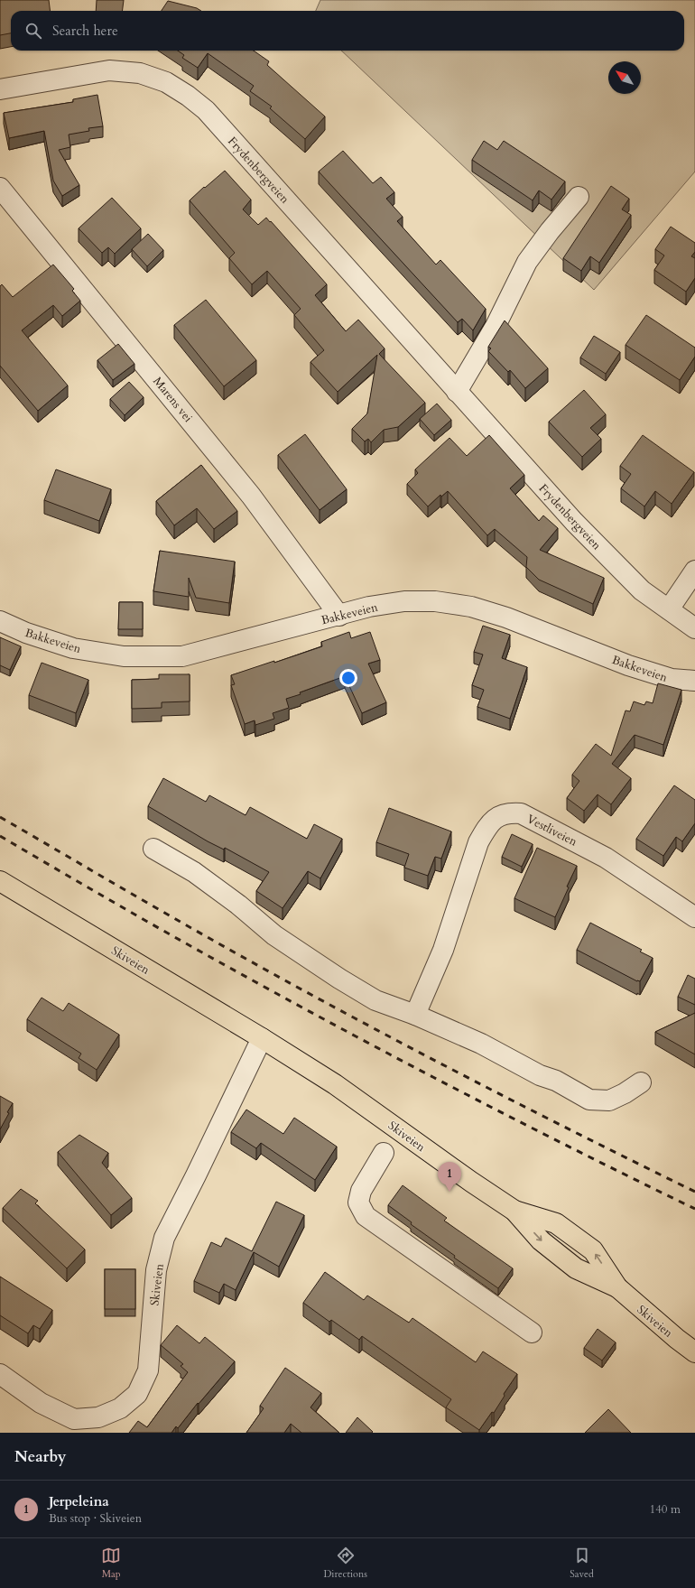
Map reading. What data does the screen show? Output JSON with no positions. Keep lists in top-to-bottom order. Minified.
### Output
{"streets":{"main road":["Skiveien"],"street":["Frydenbergveien","Marens vei","Bakkeveien","Vestliveien"]},"crossings":[["Marens vei","Bakkeveien"]],"north":"top left","page":{"search":"Search here","pins":"1","heading":"Nearby","list":[{"mark":"1","name":"Jerpeleina","note":"Bus stop · Skiveien","value":"140 m"}],"nav":["Map","Directions","Saved"]}}
